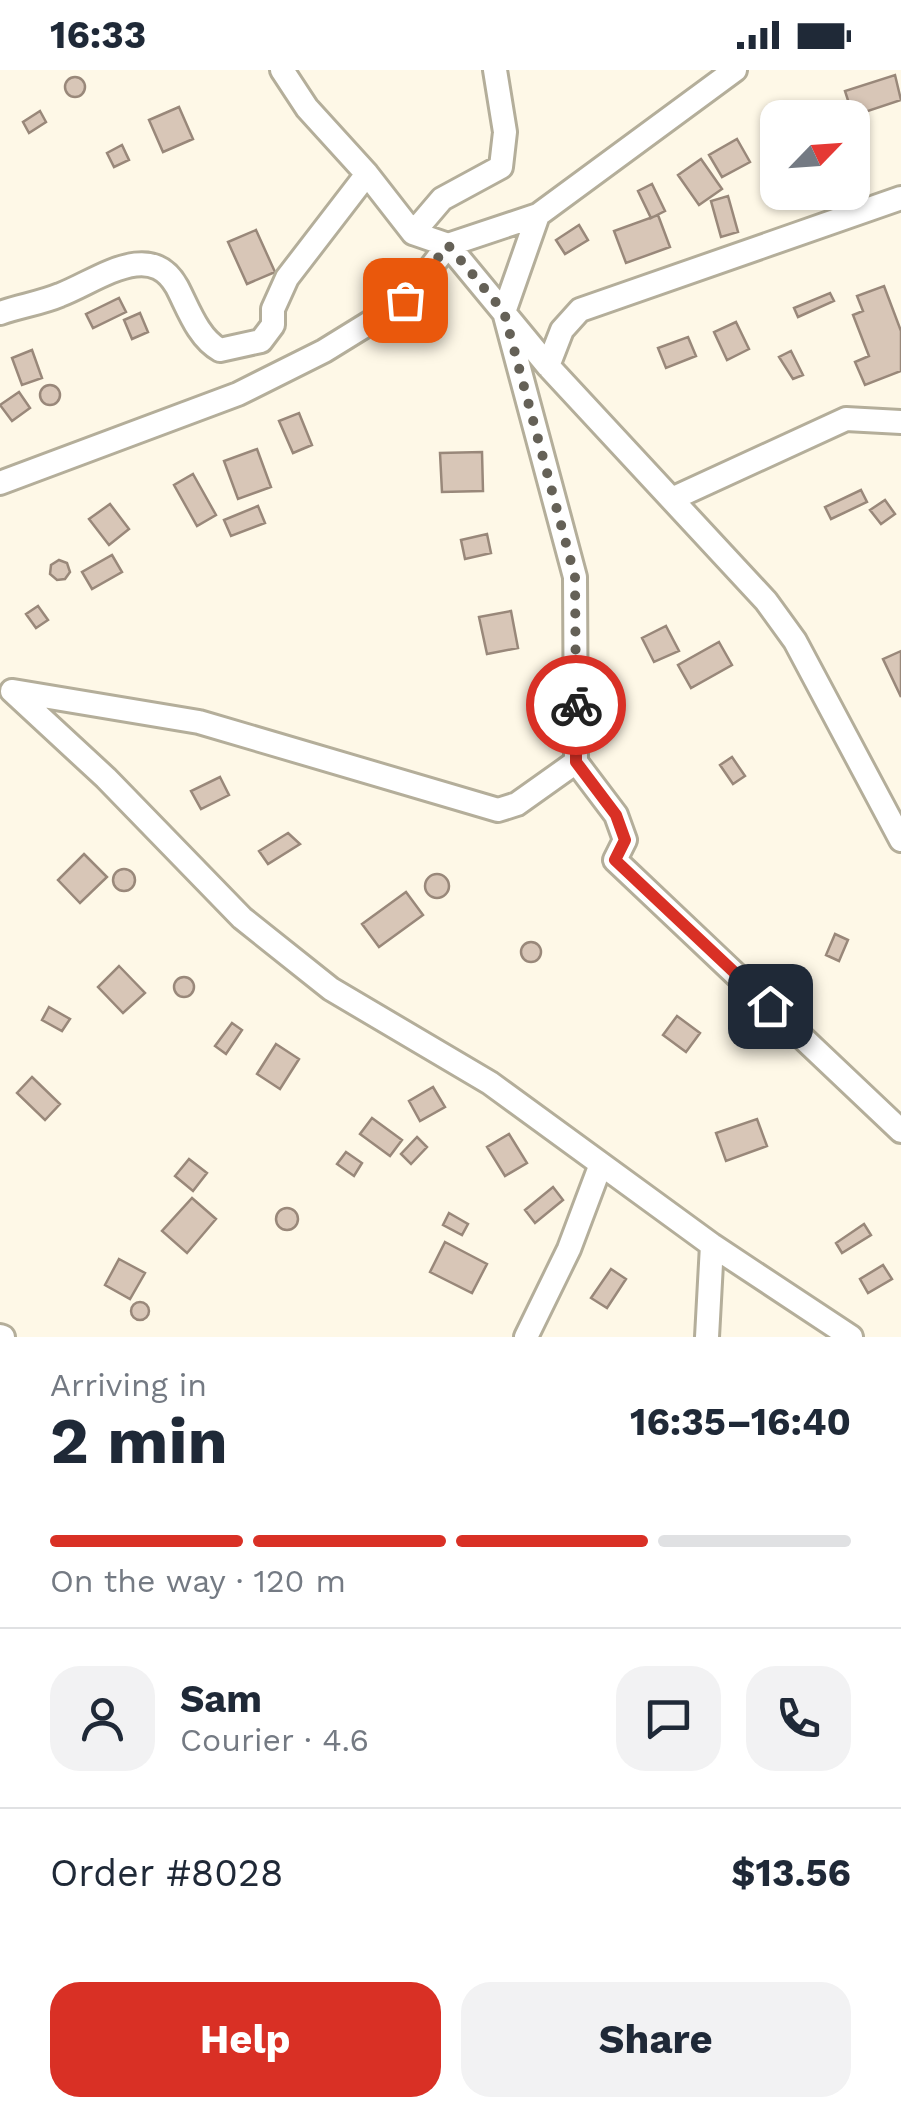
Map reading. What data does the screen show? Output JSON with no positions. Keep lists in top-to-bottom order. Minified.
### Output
{"north":"top right","page":{"status":"16:33","heading":["2 min","Arriving in","16:35–16:40"],"panel":["Sam","Courier · 4.6","Order #8028","$13.56"],"bar":"On the way · 120 m","buttons":["Help","Share"]}}
